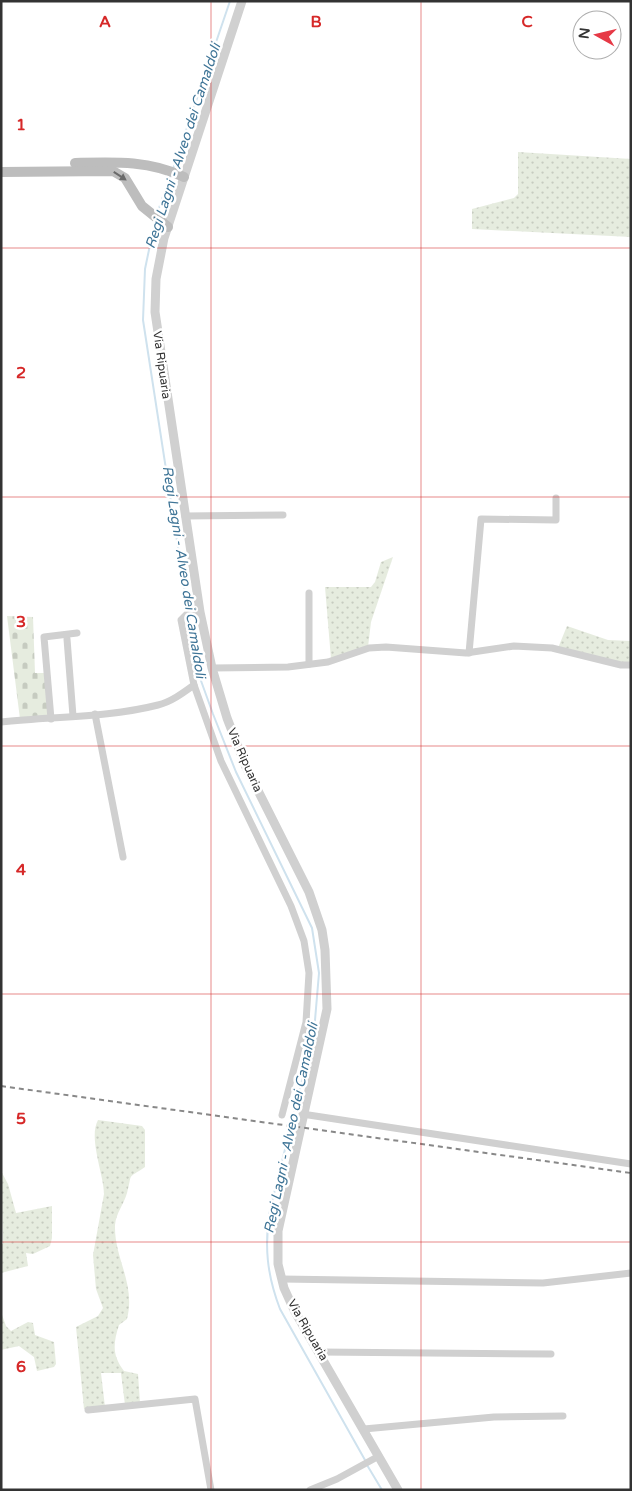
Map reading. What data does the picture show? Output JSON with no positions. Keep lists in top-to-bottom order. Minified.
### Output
{"streets":{"street":["Via Ripuaria"]},"water":["Regi Lagni - Alveo dei Camaldoli"],"north":"left","grid":{"columns":["A","B","C"],"rows":["1","2","3","4","5","6"]}}
